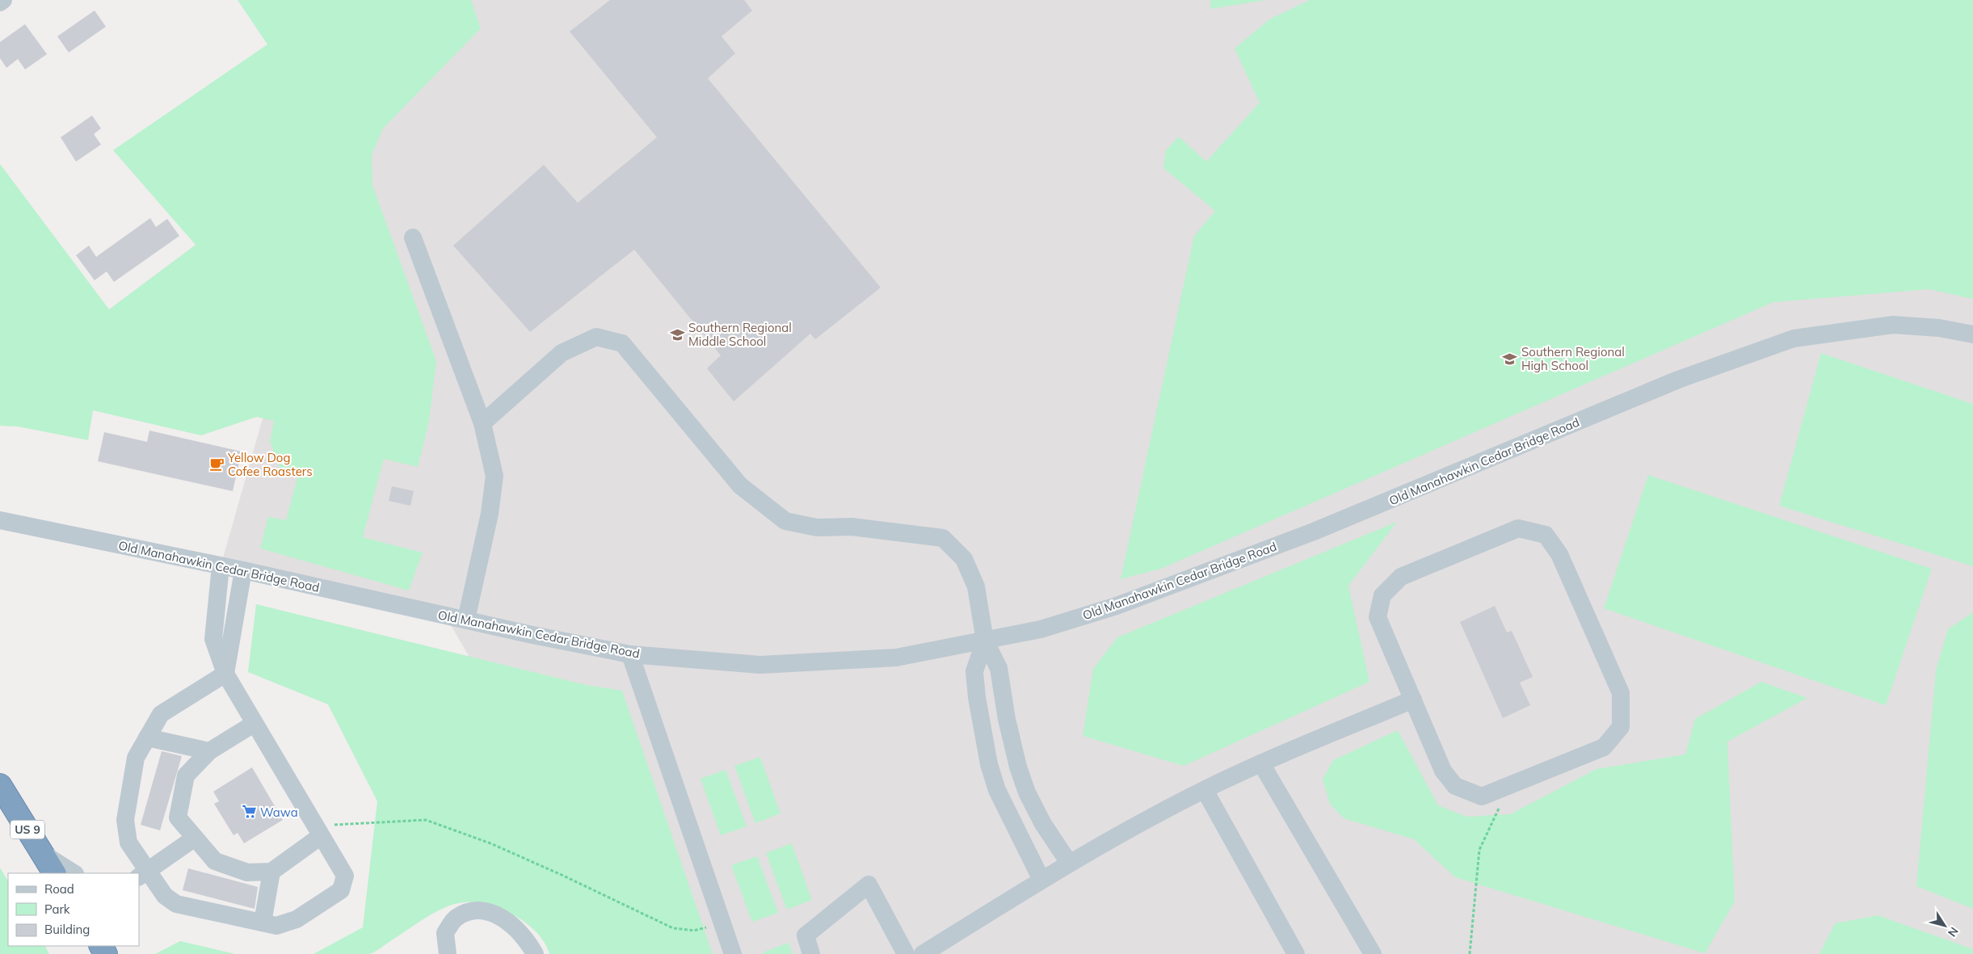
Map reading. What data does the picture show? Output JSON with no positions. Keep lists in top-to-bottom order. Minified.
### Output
{"streets":{"highway":["US 9"],"street":["Old Manahawkin Cedar Bridge Road"]},"places":{"school or university":["Southern Regional Middle School","Southern Regional High School"],"cafe":["Yellow Dog Cofee Roasters"],"supermarket":["Wawa"]},"legend":["Road","Park","Building"],"north":"bottom right"}
